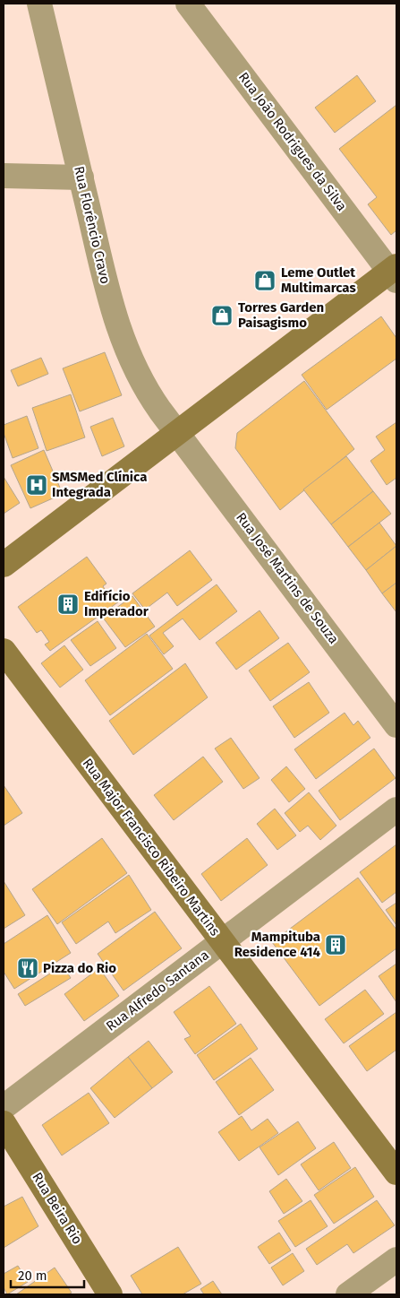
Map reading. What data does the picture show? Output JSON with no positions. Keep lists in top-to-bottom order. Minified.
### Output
{"streets":{"main road":["Rua Major Francisco Ribeiro Martins","Rua Beira Rio"],"street":["Rua João Rodrigues da Silva","Rua Florêncio Cravo","Rua José Martins de Souza","Rua Alfredo Santana"]},"crossings":[["Rua Florêncio Cravo","Rua José Martins de Souza"],["Rua Major Francisco Ribeiro Martins","Rua Alfredo Santana"]],"places":{"shop":["Leme Outlet Multimarcas","Torres Garden Paisagismo"],"hospital":["SMSMed Clínica Integrada"],"building":["Edifício Imperador","Mampituba Residence 414"],"restaurant":["Pizza do Rio"]},"scale_bar":"20 m"}
